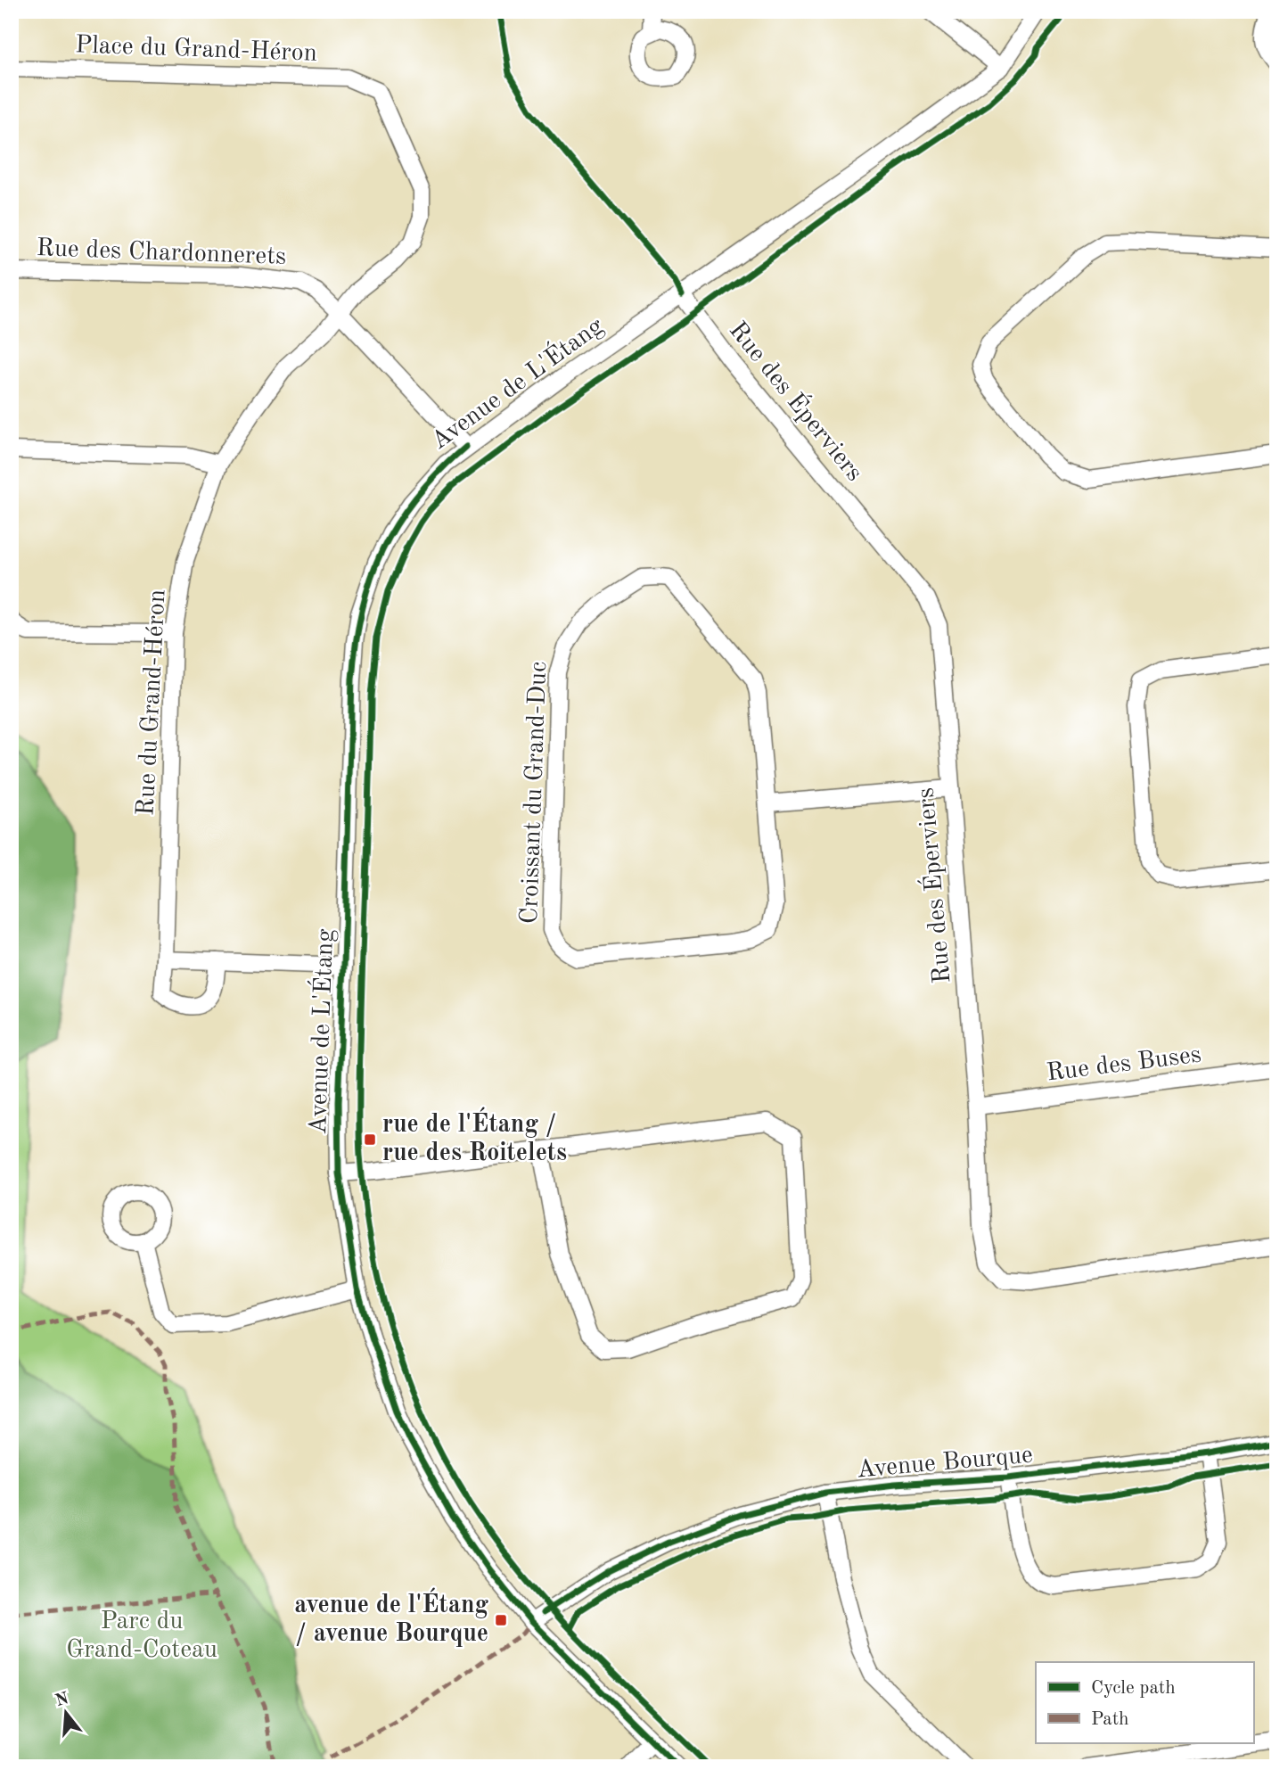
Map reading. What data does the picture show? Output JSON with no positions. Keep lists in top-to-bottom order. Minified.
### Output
{"streets":{"street":["Place du Grand-Héron","Rue des Chardonnerets","Avenue de L'Étang","Rue des Éperviers","Rue du Grand-Héron","Croissant du Grand-Duc","Rue des Buses","Avenue Bourque"]},"crossings":[["Place du Grand-Héron","Rue du Grand-Héron"],["Rue des Chardonnerets","Avenue de L'Étang"],["Rue des Chardonnerets","Rue du Grand-Héron"],["Avenue de L'Étang","Rue des Éperviers"],["Avenue de L'Étang","Avenue Bourque"],["Rue des Éperviers","Rue des Buses"]],"parks":["Parc du Grand-Coteau"],"places":{"transit":["rue de l'Étang / rue des Roitelets","avenue de l'Étang / avenue Bourque"]},"legend":["Cycle path","Path"],"north":"top"}
